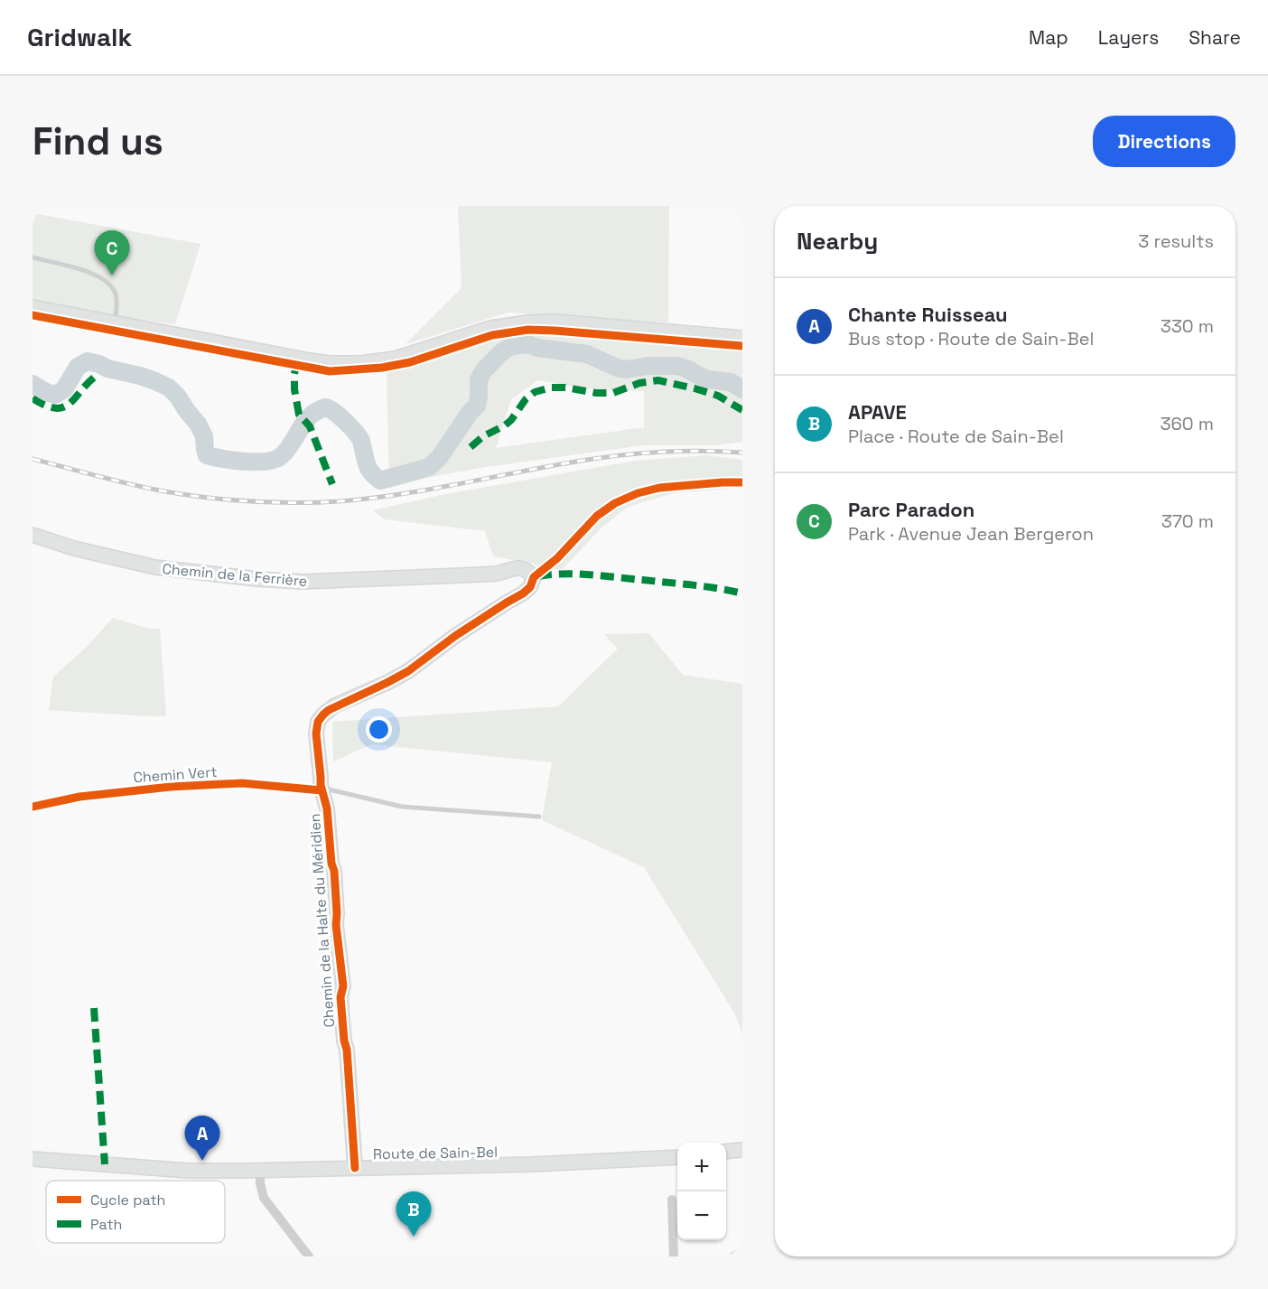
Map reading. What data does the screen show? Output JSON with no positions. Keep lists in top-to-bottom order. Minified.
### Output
{"streets":{"street":["Chemin de la Ferrière","Chemin Vert","Chemin de la Halte du Méridien","Route de Sain-Bel"]},"crossings":[["Chemin de la Ferrière","Chemin de la Halte du Méridien"],["Chemin Vert","Chemin de la Halte du Méridien"],["Chemin de la Halte du Méridien","Route de Sain-Bel"]],"legend":["Cycle path","Path"],"page":{"header":"Gridwalk","nav":["Map","Layers","Share"],"buttons":"Directions","title":"Find us","heading":["Nearby","3 results"],"pins":["C","A","B"],"list":[{"mark":"A","name":"Chante Ruisseau","note":"Bus stop · Route de Sain-Bel","value":"330 m"},{"mark":"B","name":"APAVE","note":"Place · Route de Sain-Bel","value":"360 m"},{"mark":"C","name":"Parc Paradon","note":"Park · Avenue Jean Bergeron","value":"370 m"}],"map_buttons":["+","−"]}}
